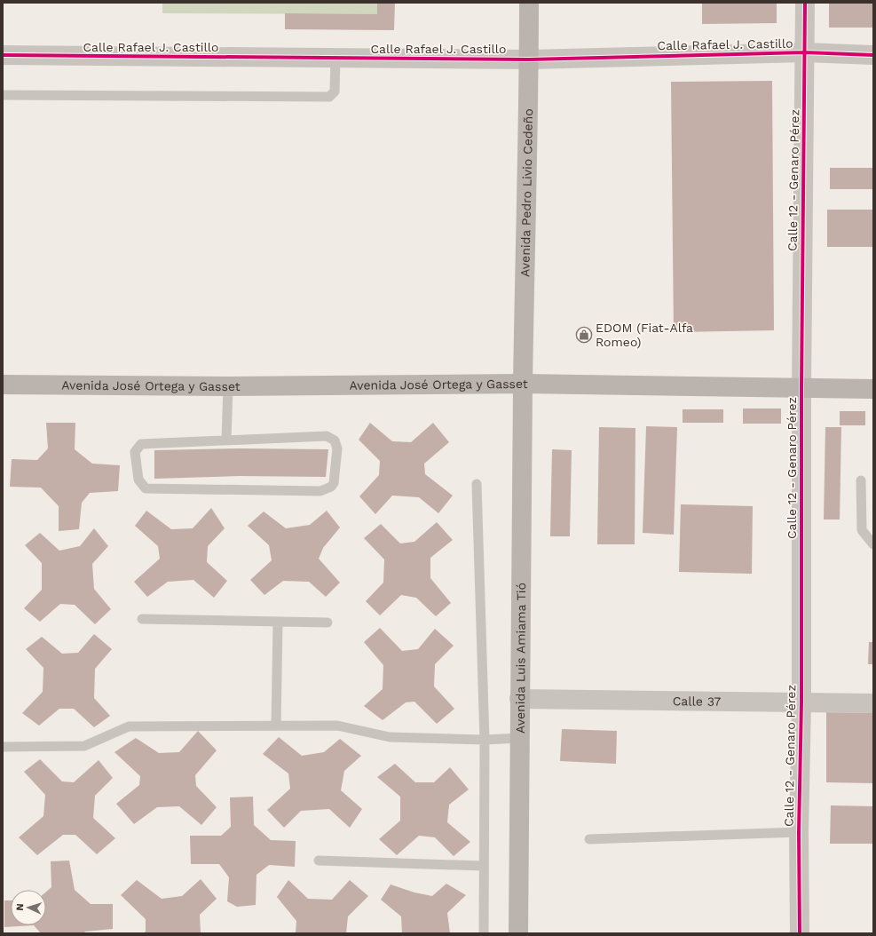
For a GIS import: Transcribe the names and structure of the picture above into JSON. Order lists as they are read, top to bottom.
{
  "streets": {
    "main road": ["Avenida Pedro Livio Cedeño", "Avenida José Ortega y Gasset", "Avenida Luis Amiama Tió"],
    "street": ["Calle Rafael J. Castillo", "Calle 12 - Genaro Pérez", "Calle 37"]
  },
  "crossings": [
    ["Calle Rafael J. Castillo", "Calle 12 - Genaro Pérez"],
    ["Calle Rafael J. Castillo", "Avenida Pedro Livio Cedeño"],
    ["Calle 12 - Genaro Pérez", "Avenida José Ortega y Gasset"],
    ["Calle 12 - Genaro Pérez", "Calle 37"],
    ["Avenida Pedro Livio Cedeño", "Avenida José Ortega y Gasset"],
    ["Avenida Pedro Livio Cedeño", "Avenida Luis Amiama Tió"],
    ["Avenida José Ortega y Gasset", "Avenida Luis Amiama Tió"],
    ["Avenida Luis Amiama Tió", "Calle 37"]
  ],
  "places": {
    "shop": ["EDOM (Fiat-Alfa Romeo)"]
  },
  "north": "left"
}
